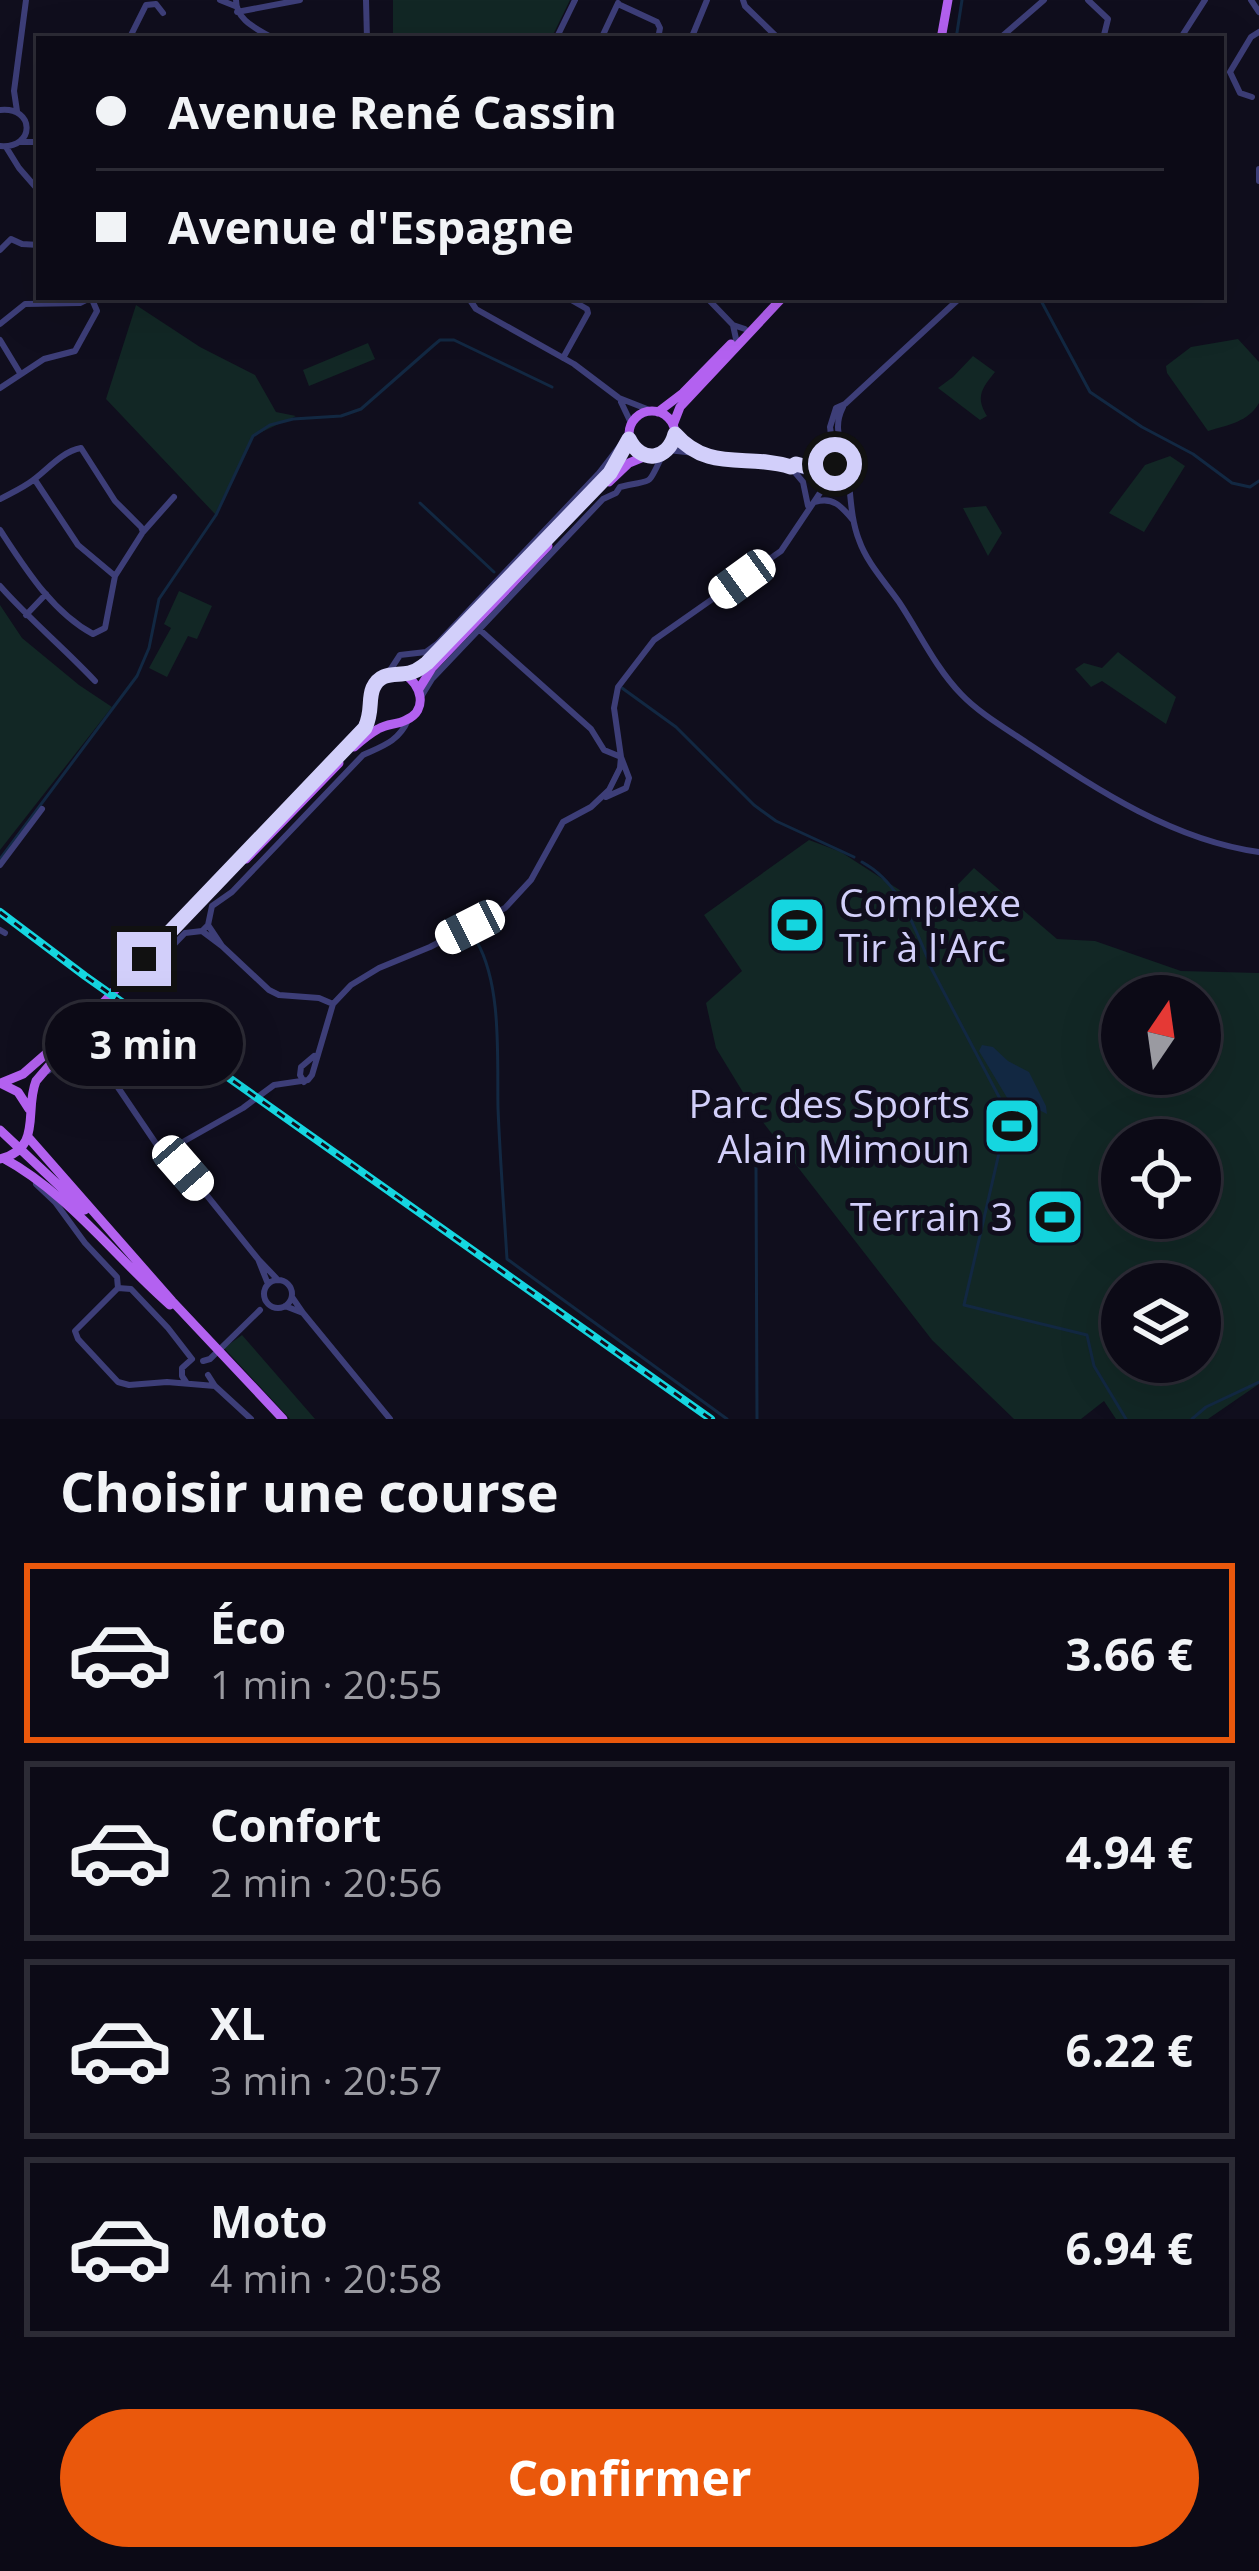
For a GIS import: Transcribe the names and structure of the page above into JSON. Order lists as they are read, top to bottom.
{
  "places": {
    "sports": ["Complexe Tir à l'Arc", "Parc des Sports Alain Mimoun", "Terrain 3"]
  },
  "north": "top",
  "page": {
    "banner": ["Avenue René Cassin", "Avenue d'Espagne"],
    "bubble": "3 min",
    "heading": "Choisir une course",
    "list": [
      {
        "name": "Éco",
        "note": "1 min · 20:55",
        "value": "3.66 €"
      },
      {
        "name": "Confort",
        "note": "2 min · 20:56",
        "value": "4.94 €"
      },
      {
        "name": "XL",
        "note": "3 min · 20:57",
        "value": "6.22 €"
      },
      {
        "name": "Moto",
        "note": "4 min · 20:58",
        "value": "6.94 €"
      }
    ],
    "buttons": "Confirmer"
  }
}
